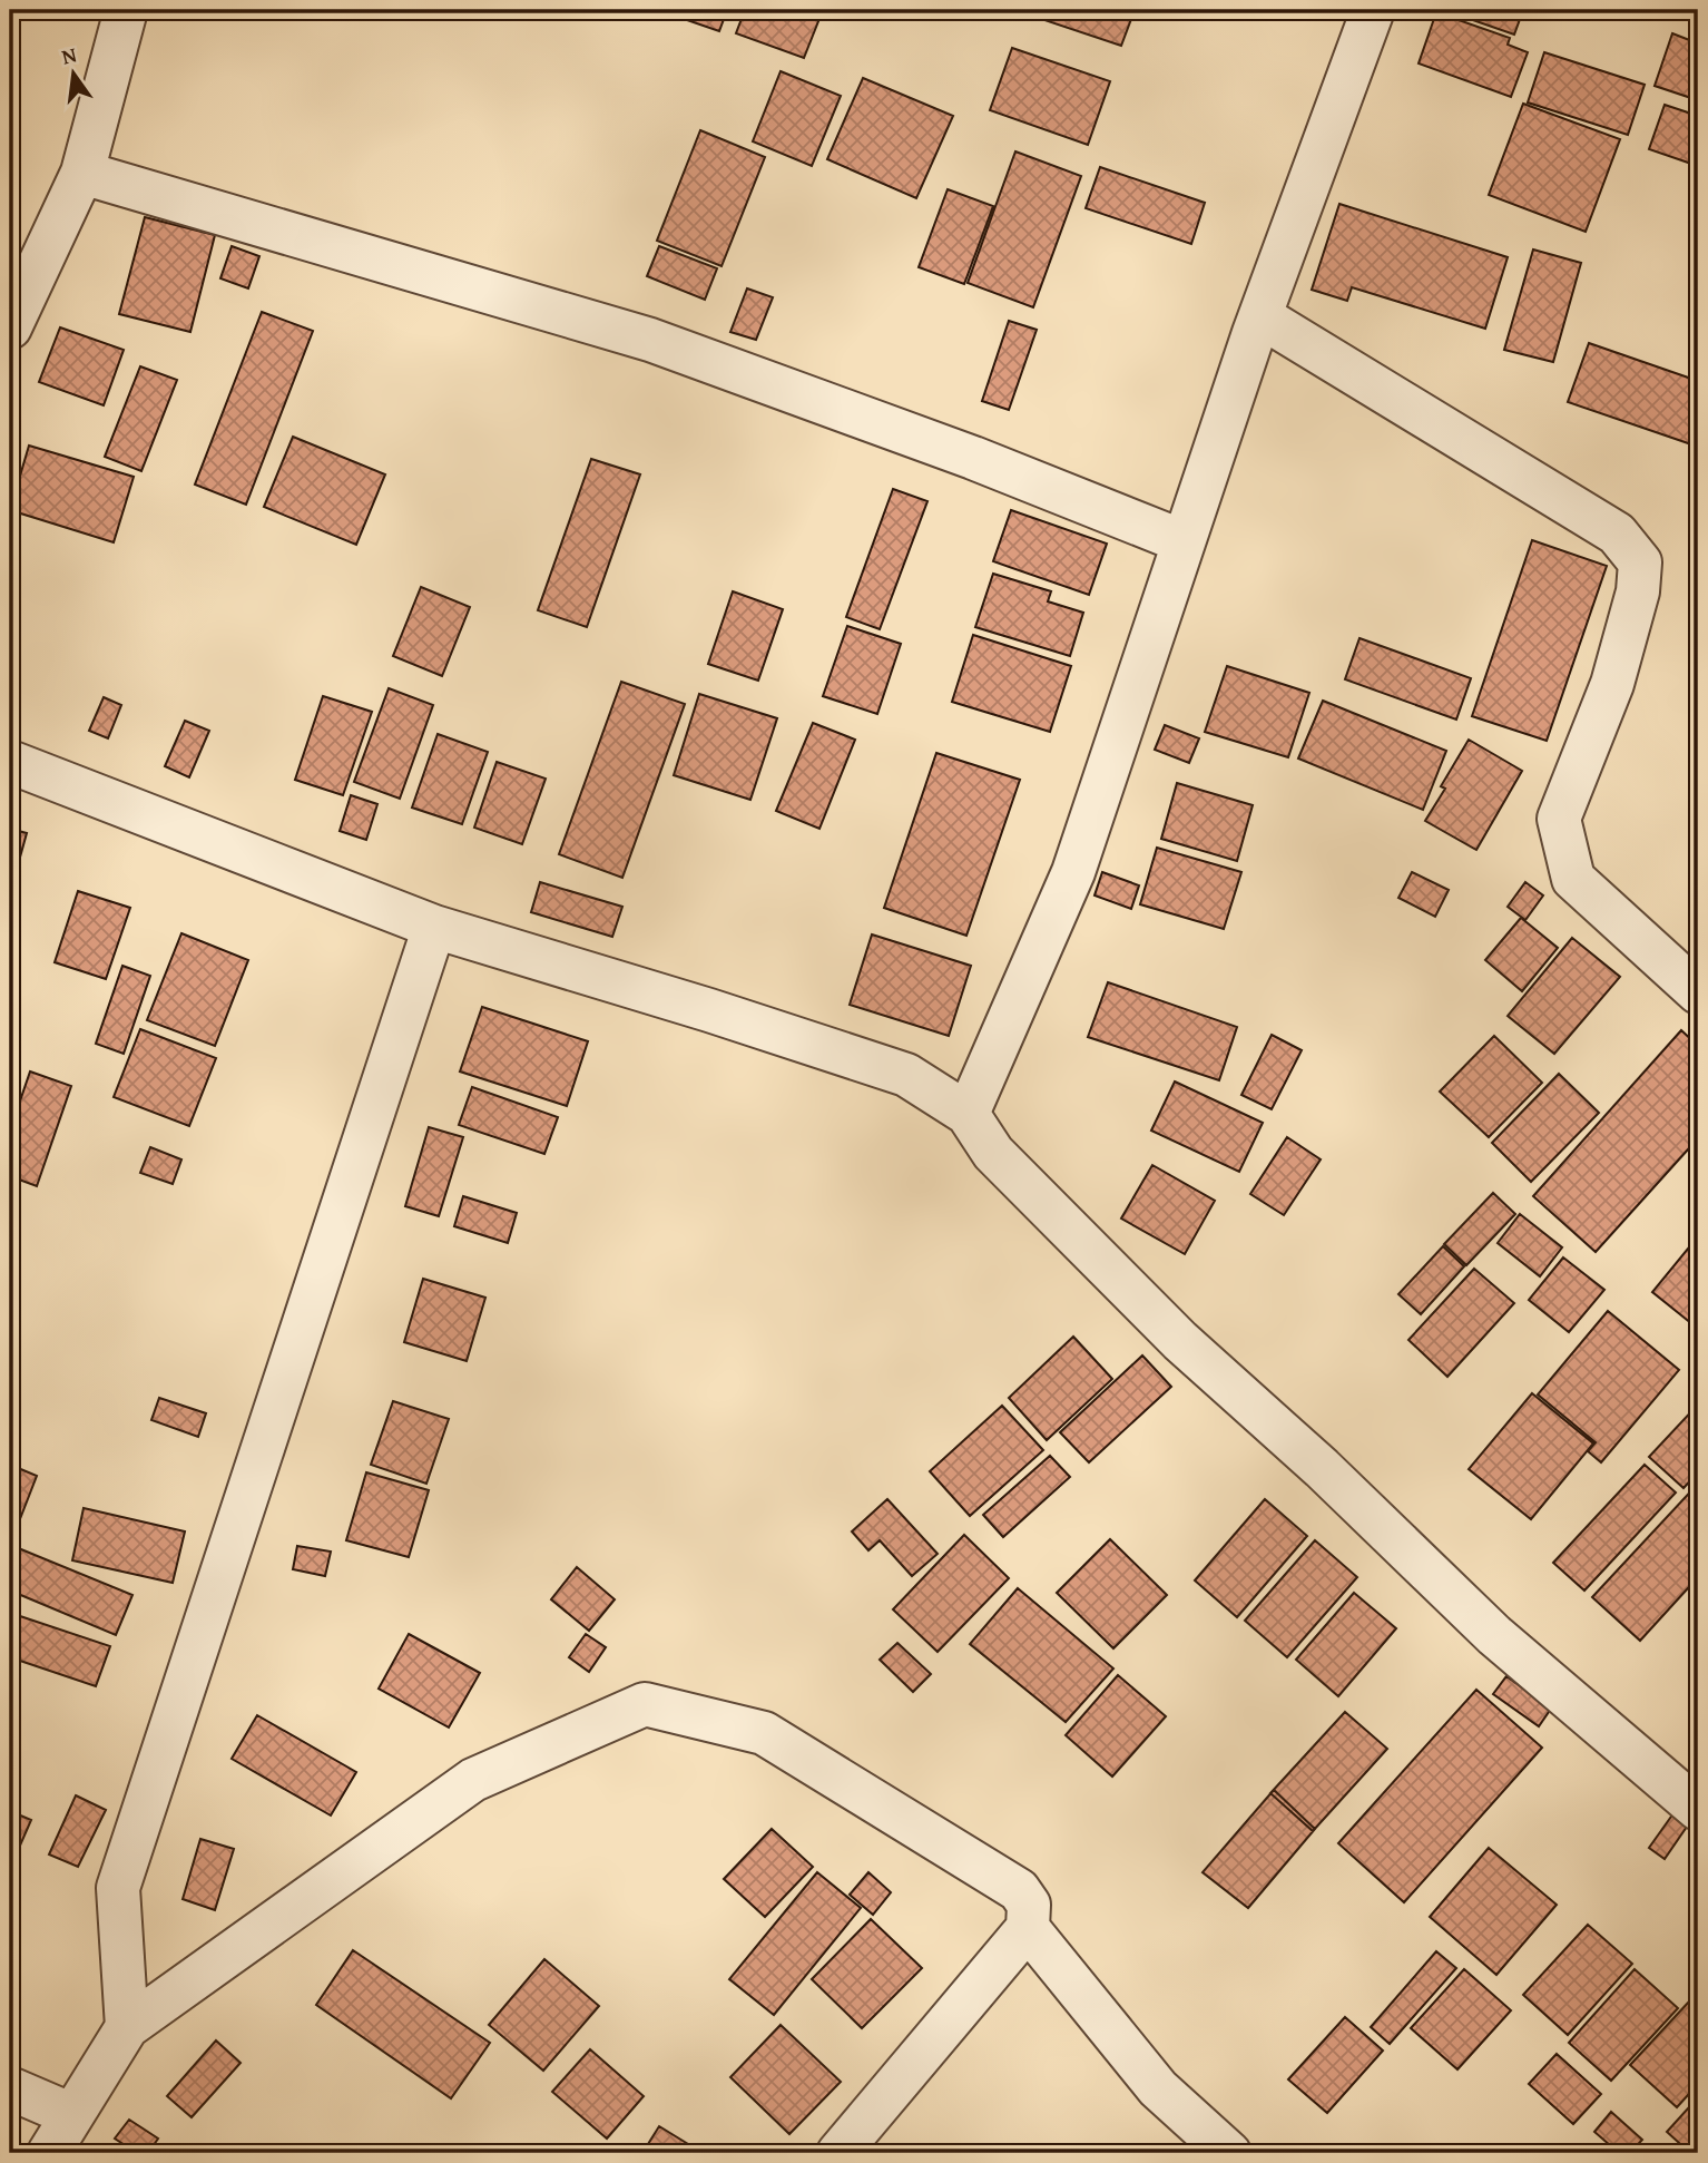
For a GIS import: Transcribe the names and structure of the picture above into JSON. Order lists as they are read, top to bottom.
{
  "north": "top"
}
